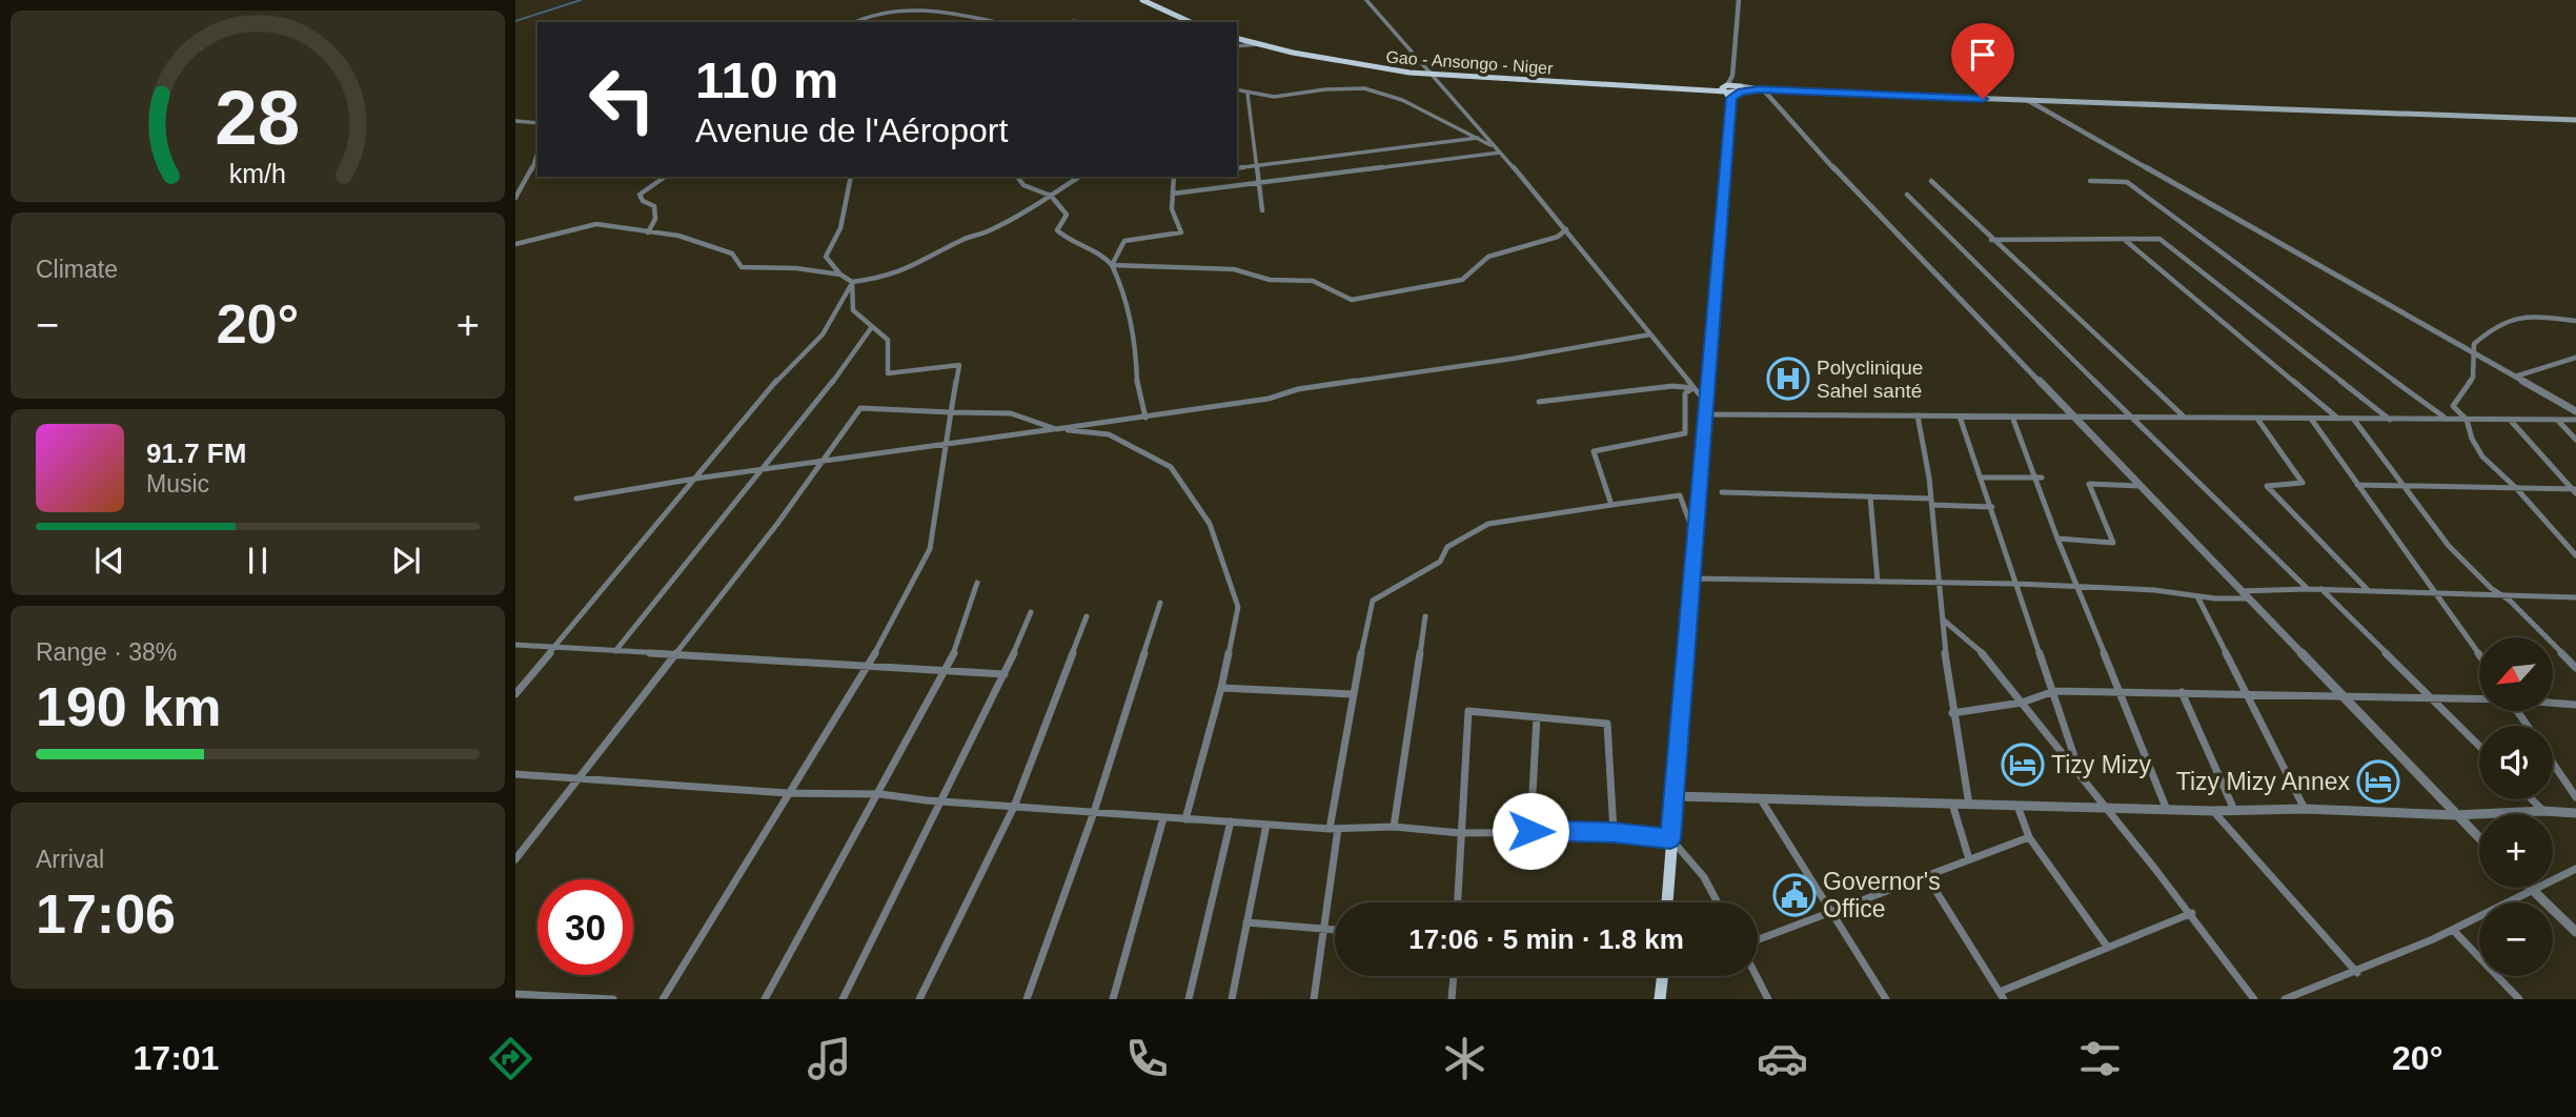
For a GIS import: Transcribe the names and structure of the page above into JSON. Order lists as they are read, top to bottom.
{
  "streets": {
    "main road": ["Gao - Ansongo - Niger"]
  },
  "places": {
    "hospital": ["Polyclinique Sahel santé"],
    "hotel": ["Tizy Mizy", "Tizy Mizy Annex"],
    "public building": ["Governor's Office"]
  },
  "north": "bottom left",
  "page": {
    "turn": ["110 m", "Avenue de l'Aéroport"],
    "tile": [
      "Climate",
      ["Range · 38%", "190 km"],
      ["Arrival", "17:06"]
    ],
    "heat": ["−", "20°", "+"],
    "song": ["91.7 FM", "Music"],
    "map_buttons": ["+", "−"],
    "limit": "30",
    "trip": "17:06 · 5 min · 1.8 km",
    "tabs": ["17:01", "20°"],
    "gauge": ["28", "km/h"]
  }
}
